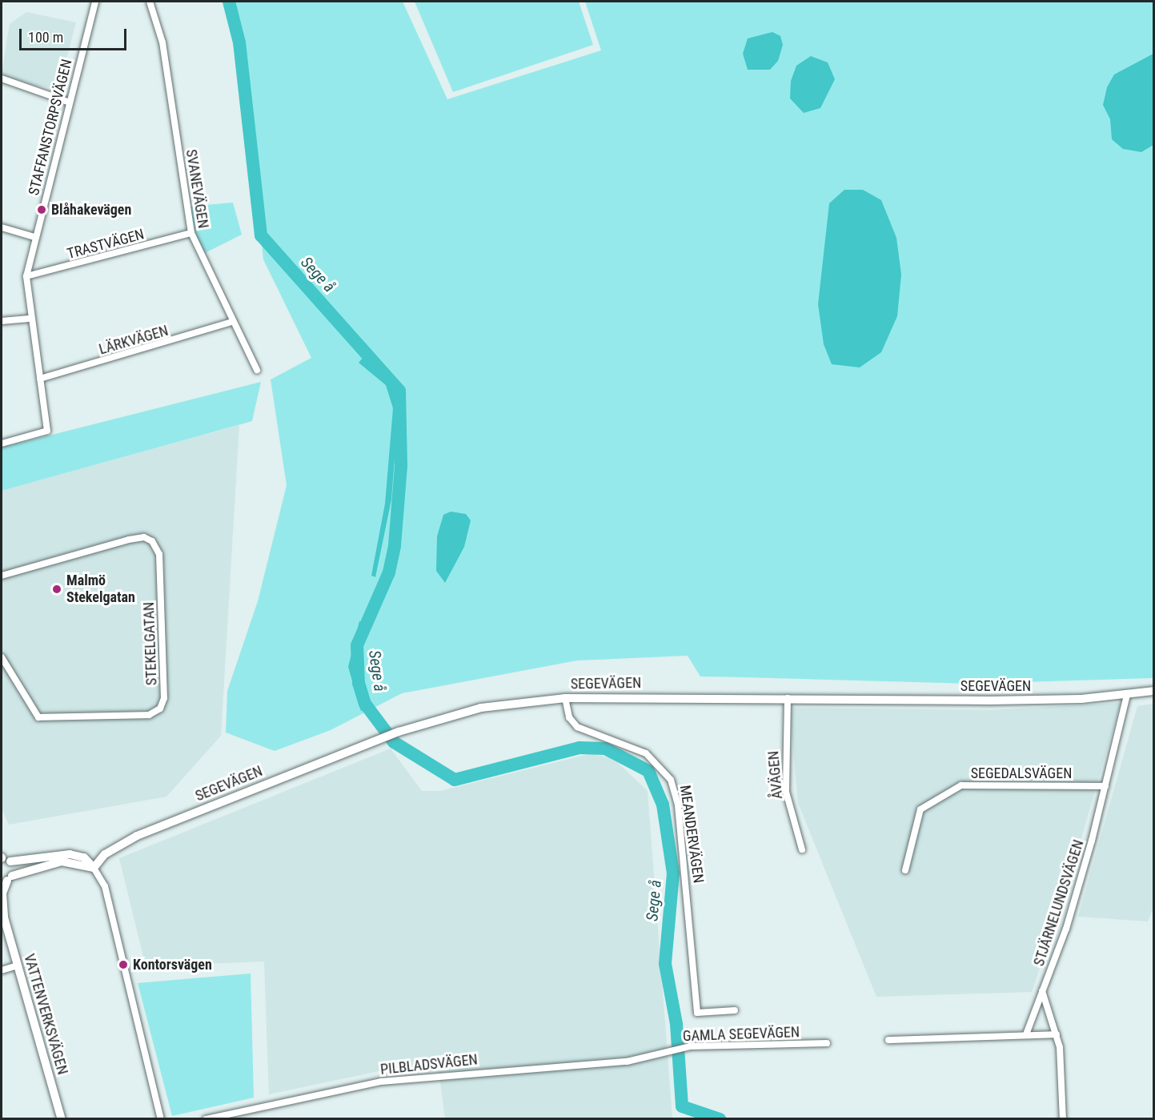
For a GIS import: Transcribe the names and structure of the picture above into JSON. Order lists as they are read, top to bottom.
{
  "streets": {
    "street": [
      "STAFFANSTORPSVÄGEN",
      "SVANEVÄGEN",
      "TRASTVÄGEN",
      "LÄRKVÄGEN",
      "STEKELGATAN",
      "SEGEVÄGEN",
      "SEGEDALSVÄGEN",
      "ÅVÄGEN",
      "MEANDERVÄGEN",
      "STJÄRNELUNDSVÄGEN",
      "VATTENVERKSVÄGEN",
      "GAMLA SEGEVÄGEN",
      "PILBLADSVÄGEN"
    ]
  },
  "crossings": [
    ["STAFFANSTORPSVÄGEN", "TRASTVÄGEN"],
    ["STAFFANSTORPSVÄGEN", "LÄRKVÄGEN"],
    ["SVANEVÄGEN", "TRASTVÄGEN"],
    ["SVANEVÄGEN", "LÄRKVÄGEN"],
    ["SEGEVÄGEN", "ÅVÄGEN"],
    ["SEGEVÄGEN", "MEANDERVÄGEN"],
    ["SEGEVÄGEN", "STJÄRNELUNDSVÄGEN"],
    ["SEGEDALSVÄGEN", "STJÄRNELUNDSVÄGEN"],
    ["GAMLA SEGEVÄGEN", "PILBLADSVÄGEN"]
  ],
  "water": ["Sege å"],
  "places": ["Blåhakevägen", "Malmö Stekelgatan", "Kontorsvägen"],
  "scale_bar": "100 m"
}
